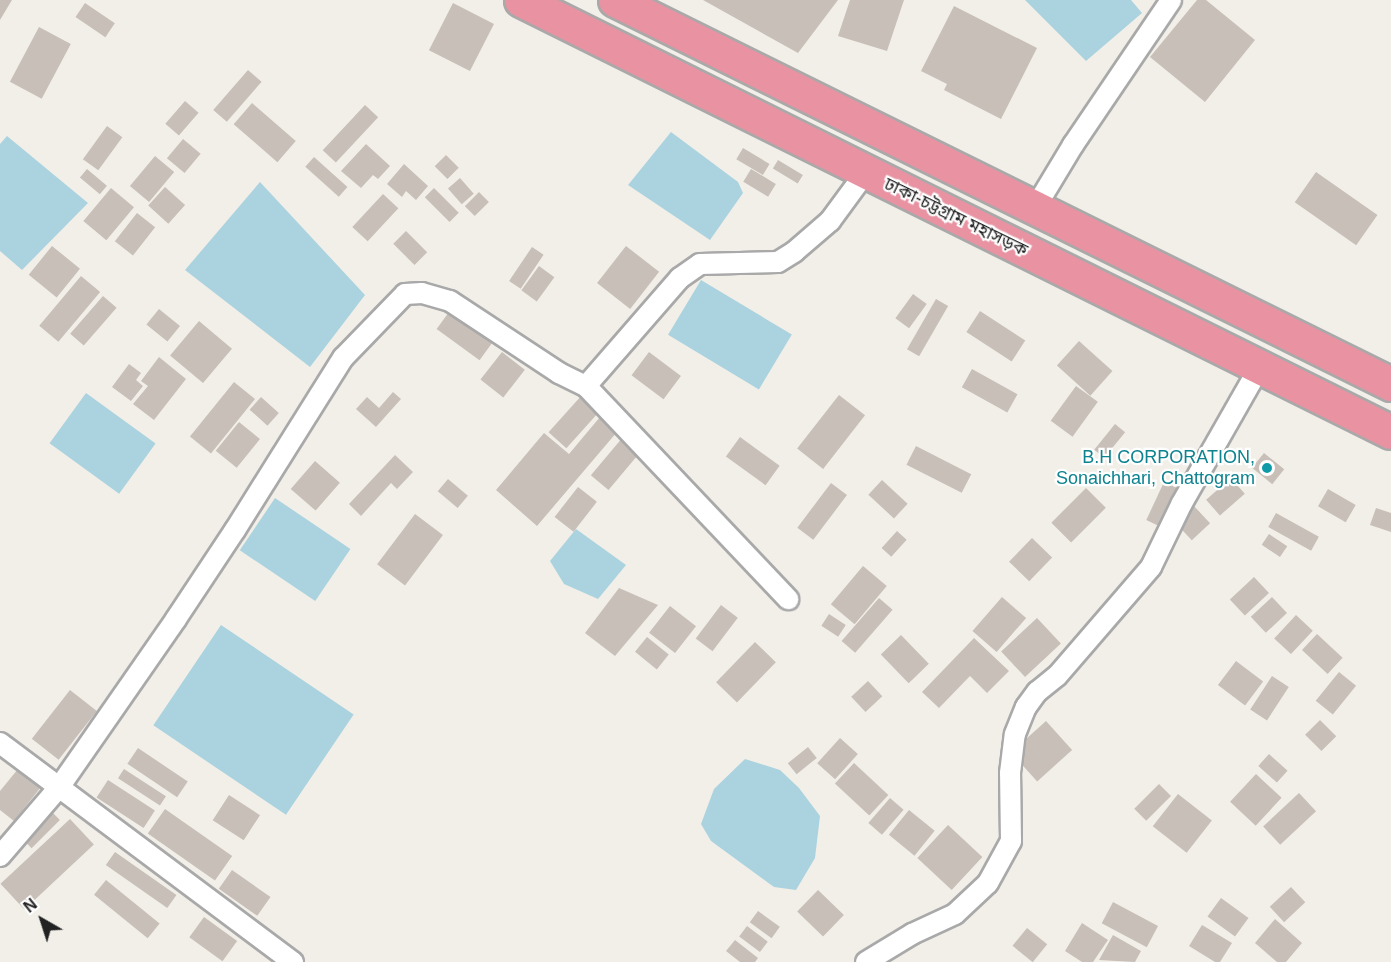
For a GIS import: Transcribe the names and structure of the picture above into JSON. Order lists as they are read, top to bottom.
{
  "streets": {
    "highway": ["ঢাকা-চট্টগ্রাম মহাসড়ক"]
  },
  "places": ["B.H CORPORATION, Sonaichhari, Chattogram"],
  "north": "top left"
}
